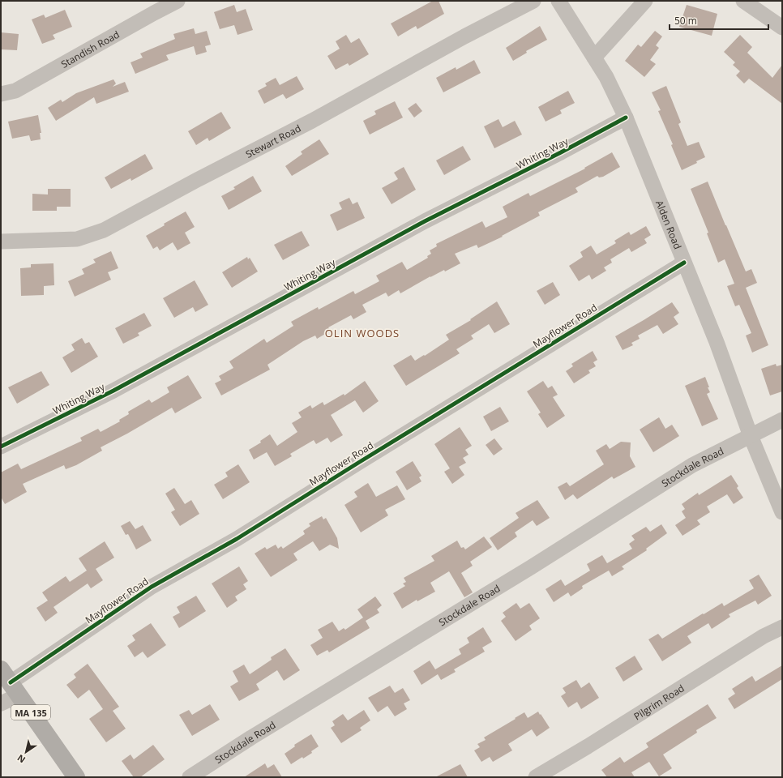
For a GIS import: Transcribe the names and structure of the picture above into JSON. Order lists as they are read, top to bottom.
{
  "streets": {
    "main road": ["MA 135"],
    "street": [
      "Standish Road",
      "Stewart Road",
      "Whiting Way",
      "Alden Road",
      "Mayflower Road",
      "Stockdale Road",
      "Pilgrim Road"
    ]
  },
  "crossings": [
    ["Whiting Way", "Alden Road"],
    ["Alden Road", "Mayflower Road"],
    ["Alden Road", "Stockdale Road"],
    ["Mayflower Road", "MA 135"]
  ],
  "districts": ["OLIN WOODS"],
  "scale_bar": "50 m",
  "north": "bottom left"
}
